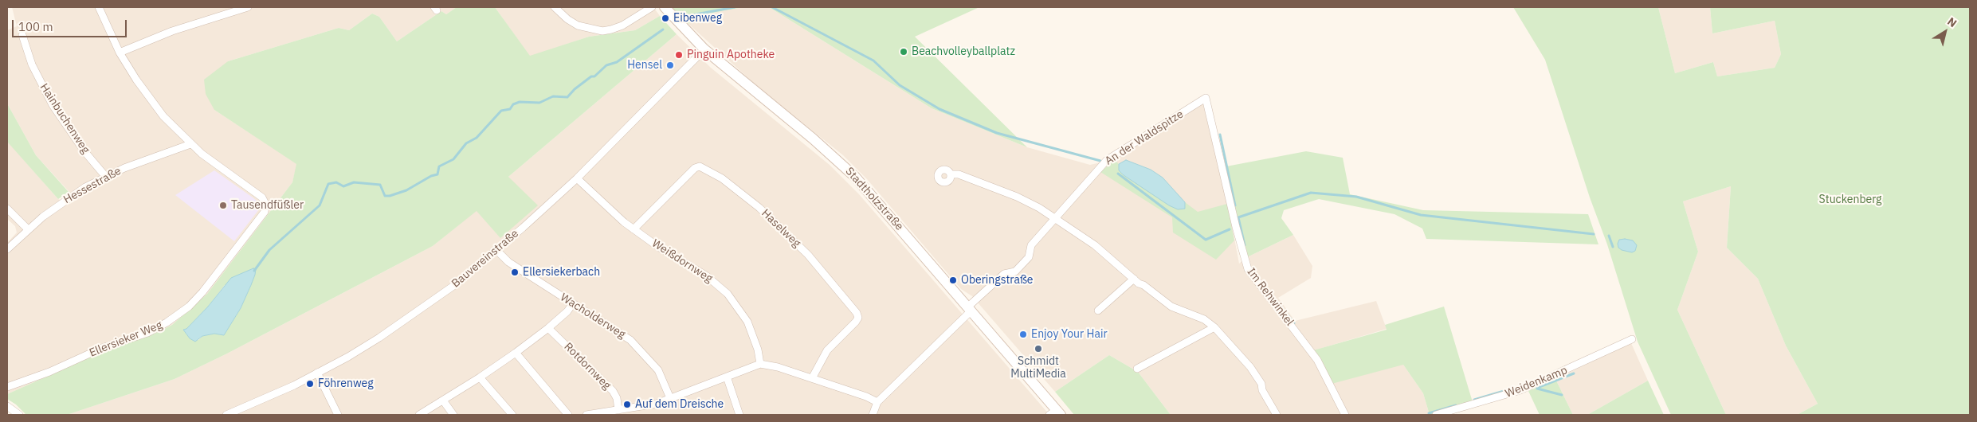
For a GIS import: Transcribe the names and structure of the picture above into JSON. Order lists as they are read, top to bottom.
{
  "streets": {
    "street": [
      "Hainbuchenweg",
      "An der Waldspitze",
      "Hessestraße",
      "Stadtholzstraße",
      "Haselweg",
      "Bauvereinstraße",
      "Weißdornweg",
      "Im Rehwinkel",
      "Wacholderweg",
      "Ellersieker Weg",
      "Rotdornweg",
      "Weidenkamp"
    ]
  },
  "crossings": [
    ["Hainbuchenweg", "Hessestraße"],
    ["An der Waldspitze", "Stadtholzstraße"],
    ["An der Waldspitze", "Im Rehwinkel"],
    ["Hessestraße", "Ellersieker Weg"],
    ["Stadtholzstraße", "Bauvereinstraße"],
    ["Haselweg", "Weißdornweg"],
    ["Bauvereinstraße", "Weißdornweg"],
    ["Bauvereinstraße", "Wacholderweg"]
  ],
  "parks": ["Stuckenberg"],
  "places": [
    "Eibenweg",
    "Beachvolleyballplatz",
    "Pinguin Apotheke",
    "Hensel",
    "Tausendfüßler",
    "Ellersiekerbach",
    "Oberingstraße",
    "Enjoy Your Hair",
    "Schmidt MultiMedia",
    "Föhrenweg",
    "Auf dem Dreische"
  ],
  "scale_bar": "100 m",
  "north": "top right"
}
